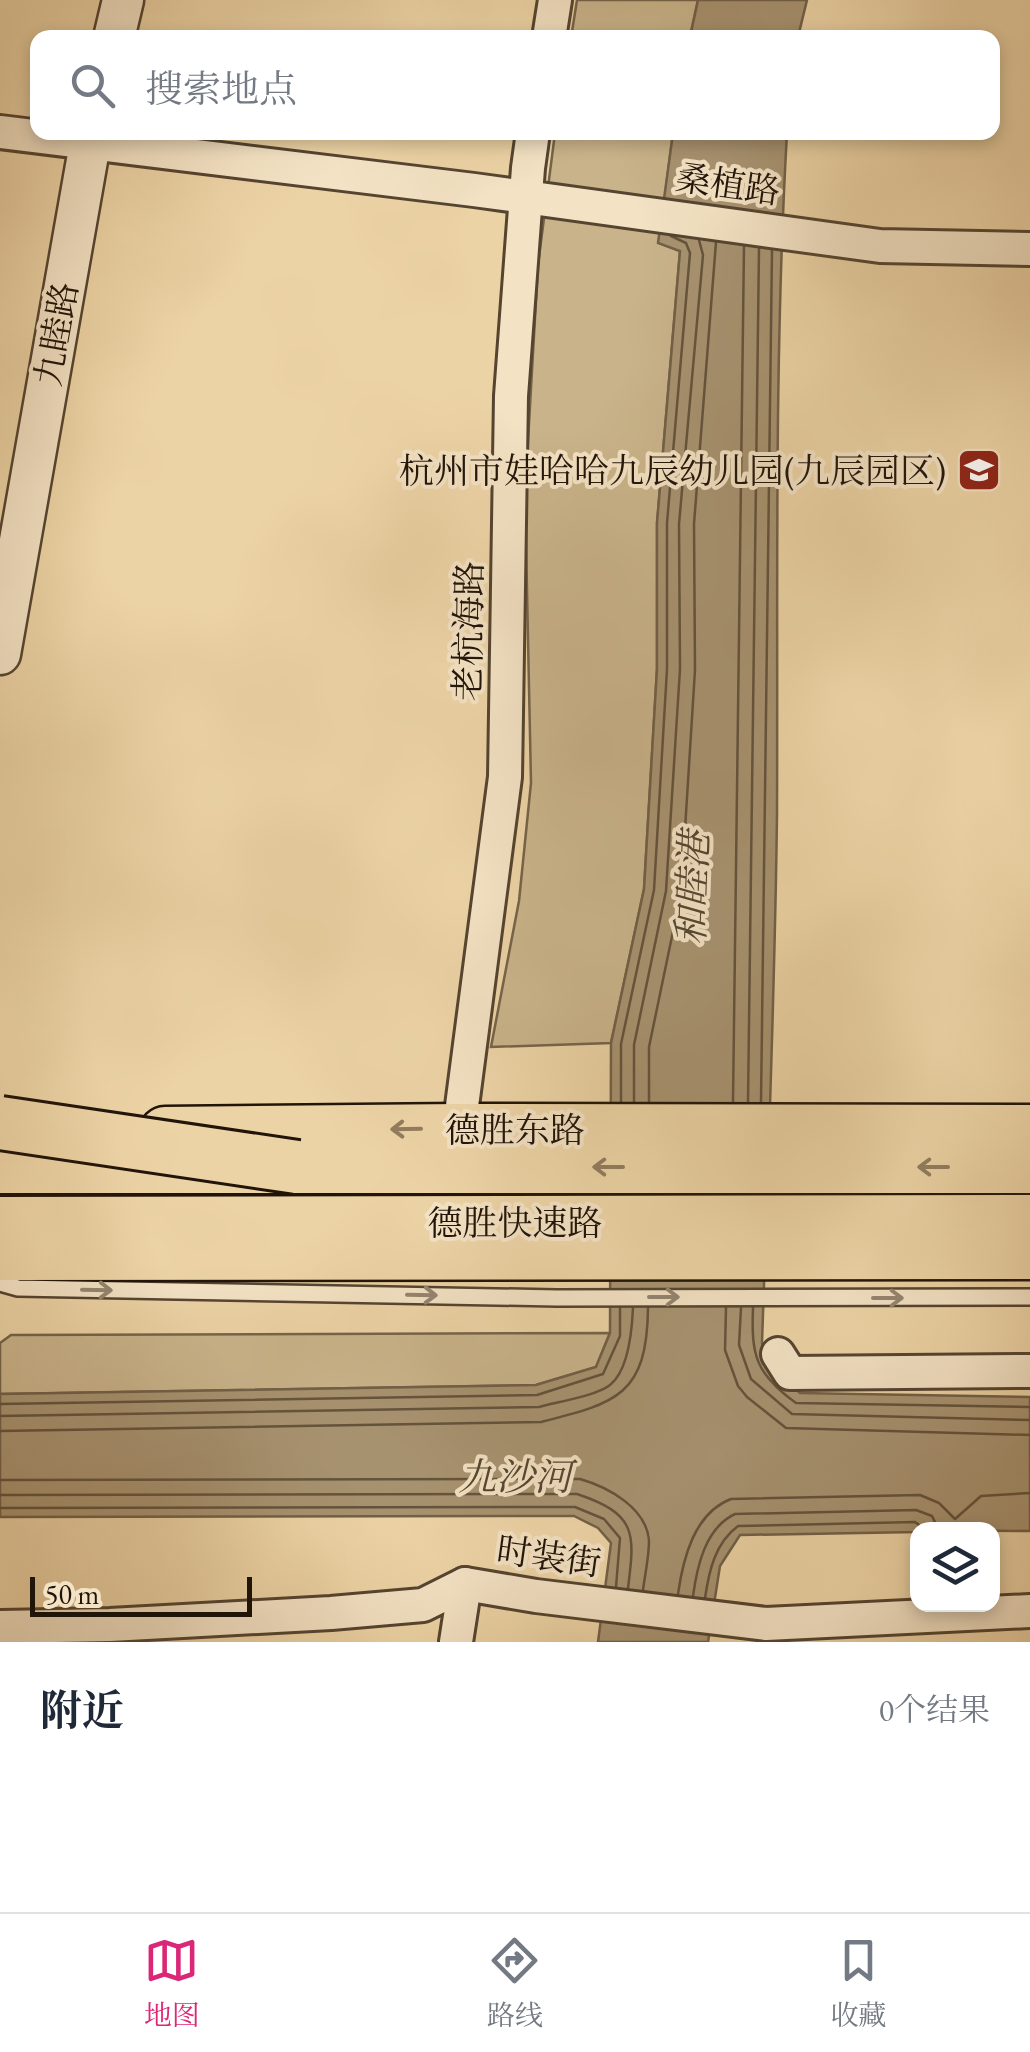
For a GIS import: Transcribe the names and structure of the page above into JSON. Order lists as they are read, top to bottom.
{
  "streets": {
    "highway": ["德胜快速路"],
    "main road": ["德胜东路"],
    "street": [
      "桑植路",
      "九睦路",
      "老杭海路",
      "时装街"
    ]
  },
  "crossings": [
    ["桑植路", "老杭海路"],
    ["老杭海路", "德胜东路"]
  ],
  "water": ["和睦港", "九沙河"],
  "places": {
    "school or university": ["杭州市娃哈哈九辰幼儿园(九辰园区)"]
  },
  "scale_bar": "50 m",
  "page": {
    "search": "搜索地点",
    "scale": "50 m",
    "heading": ["附近", "0个结果"],
    "nav": ["地图", "路线", "收藏"]
  }
}
